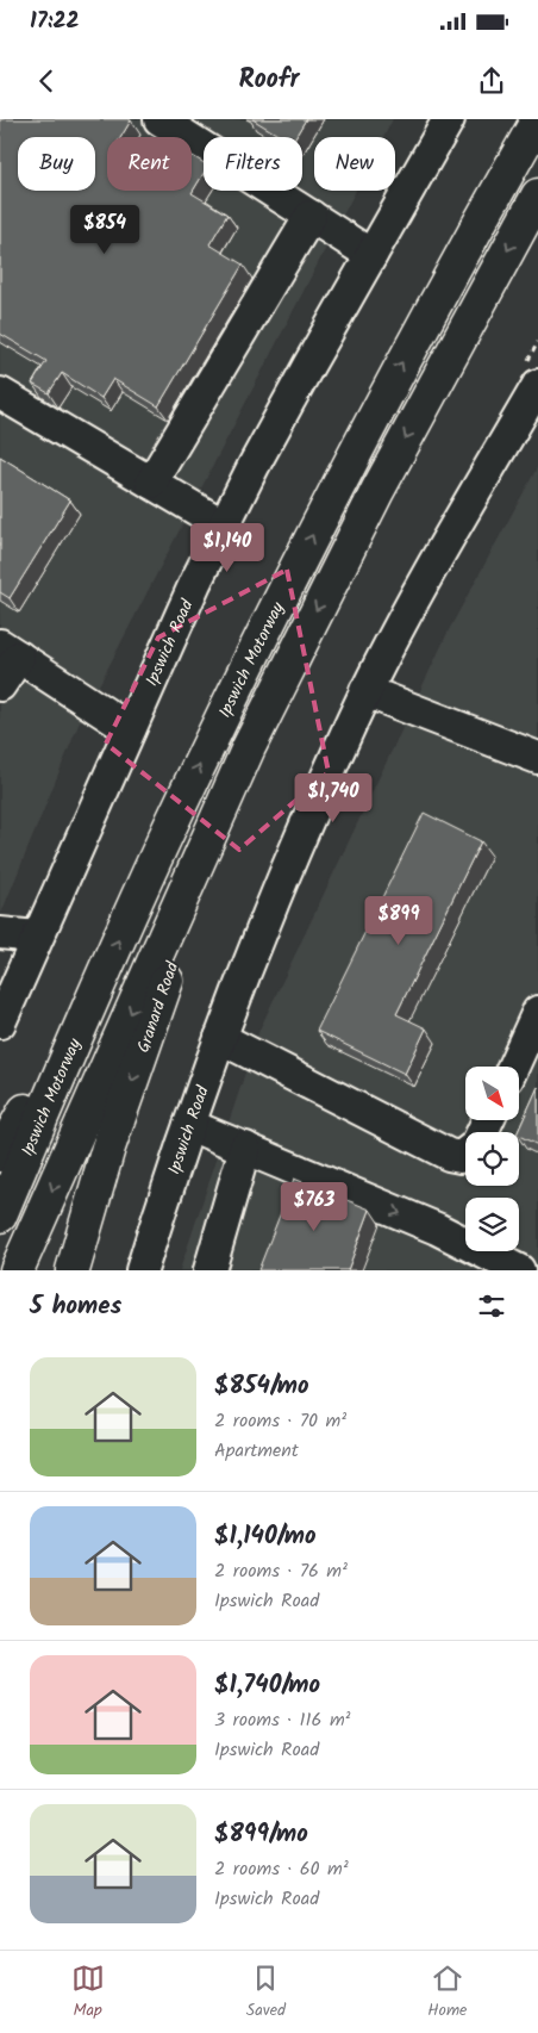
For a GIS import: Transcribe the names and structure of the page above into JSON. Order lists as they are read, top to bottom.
{
  "streets": {
    "highway": ["Ipswich Motorway", "Granard Road"],
    "street": ["Ipswich Road"]
  },
  "north": "bottom right",
  "page": {
    "status": "17:22",
    "header": "Roofr",
    "chip": [
      "Buy",
      "Rent",
      "Filters",
      "New"
    ],
    "price": [
      "$854",
      "$1,140",
      "$1,740",
      "$899",
      "$763"
    ],
    "heading": "5 homes",
    "list": [
      {
        "name": "$854/mo",
        "note": "2 rooms · 70 m² · Apartment"
      },
      {
        "name": "$1,140/mo",
        "note": "2 rooms · 76 m² · Ipswich Road"
      },
      {
        "name": "$1,740/mo",
        "note": "3 rooms · 116 m² · Ipswich Road"
      },
      {
        "name": "$899/mo",
        "note": "2 rooms · 60 m² · Ipswich Road"
      }
    ],
    "tabs": ["Map", "Saved", "Home"]
  }
}
